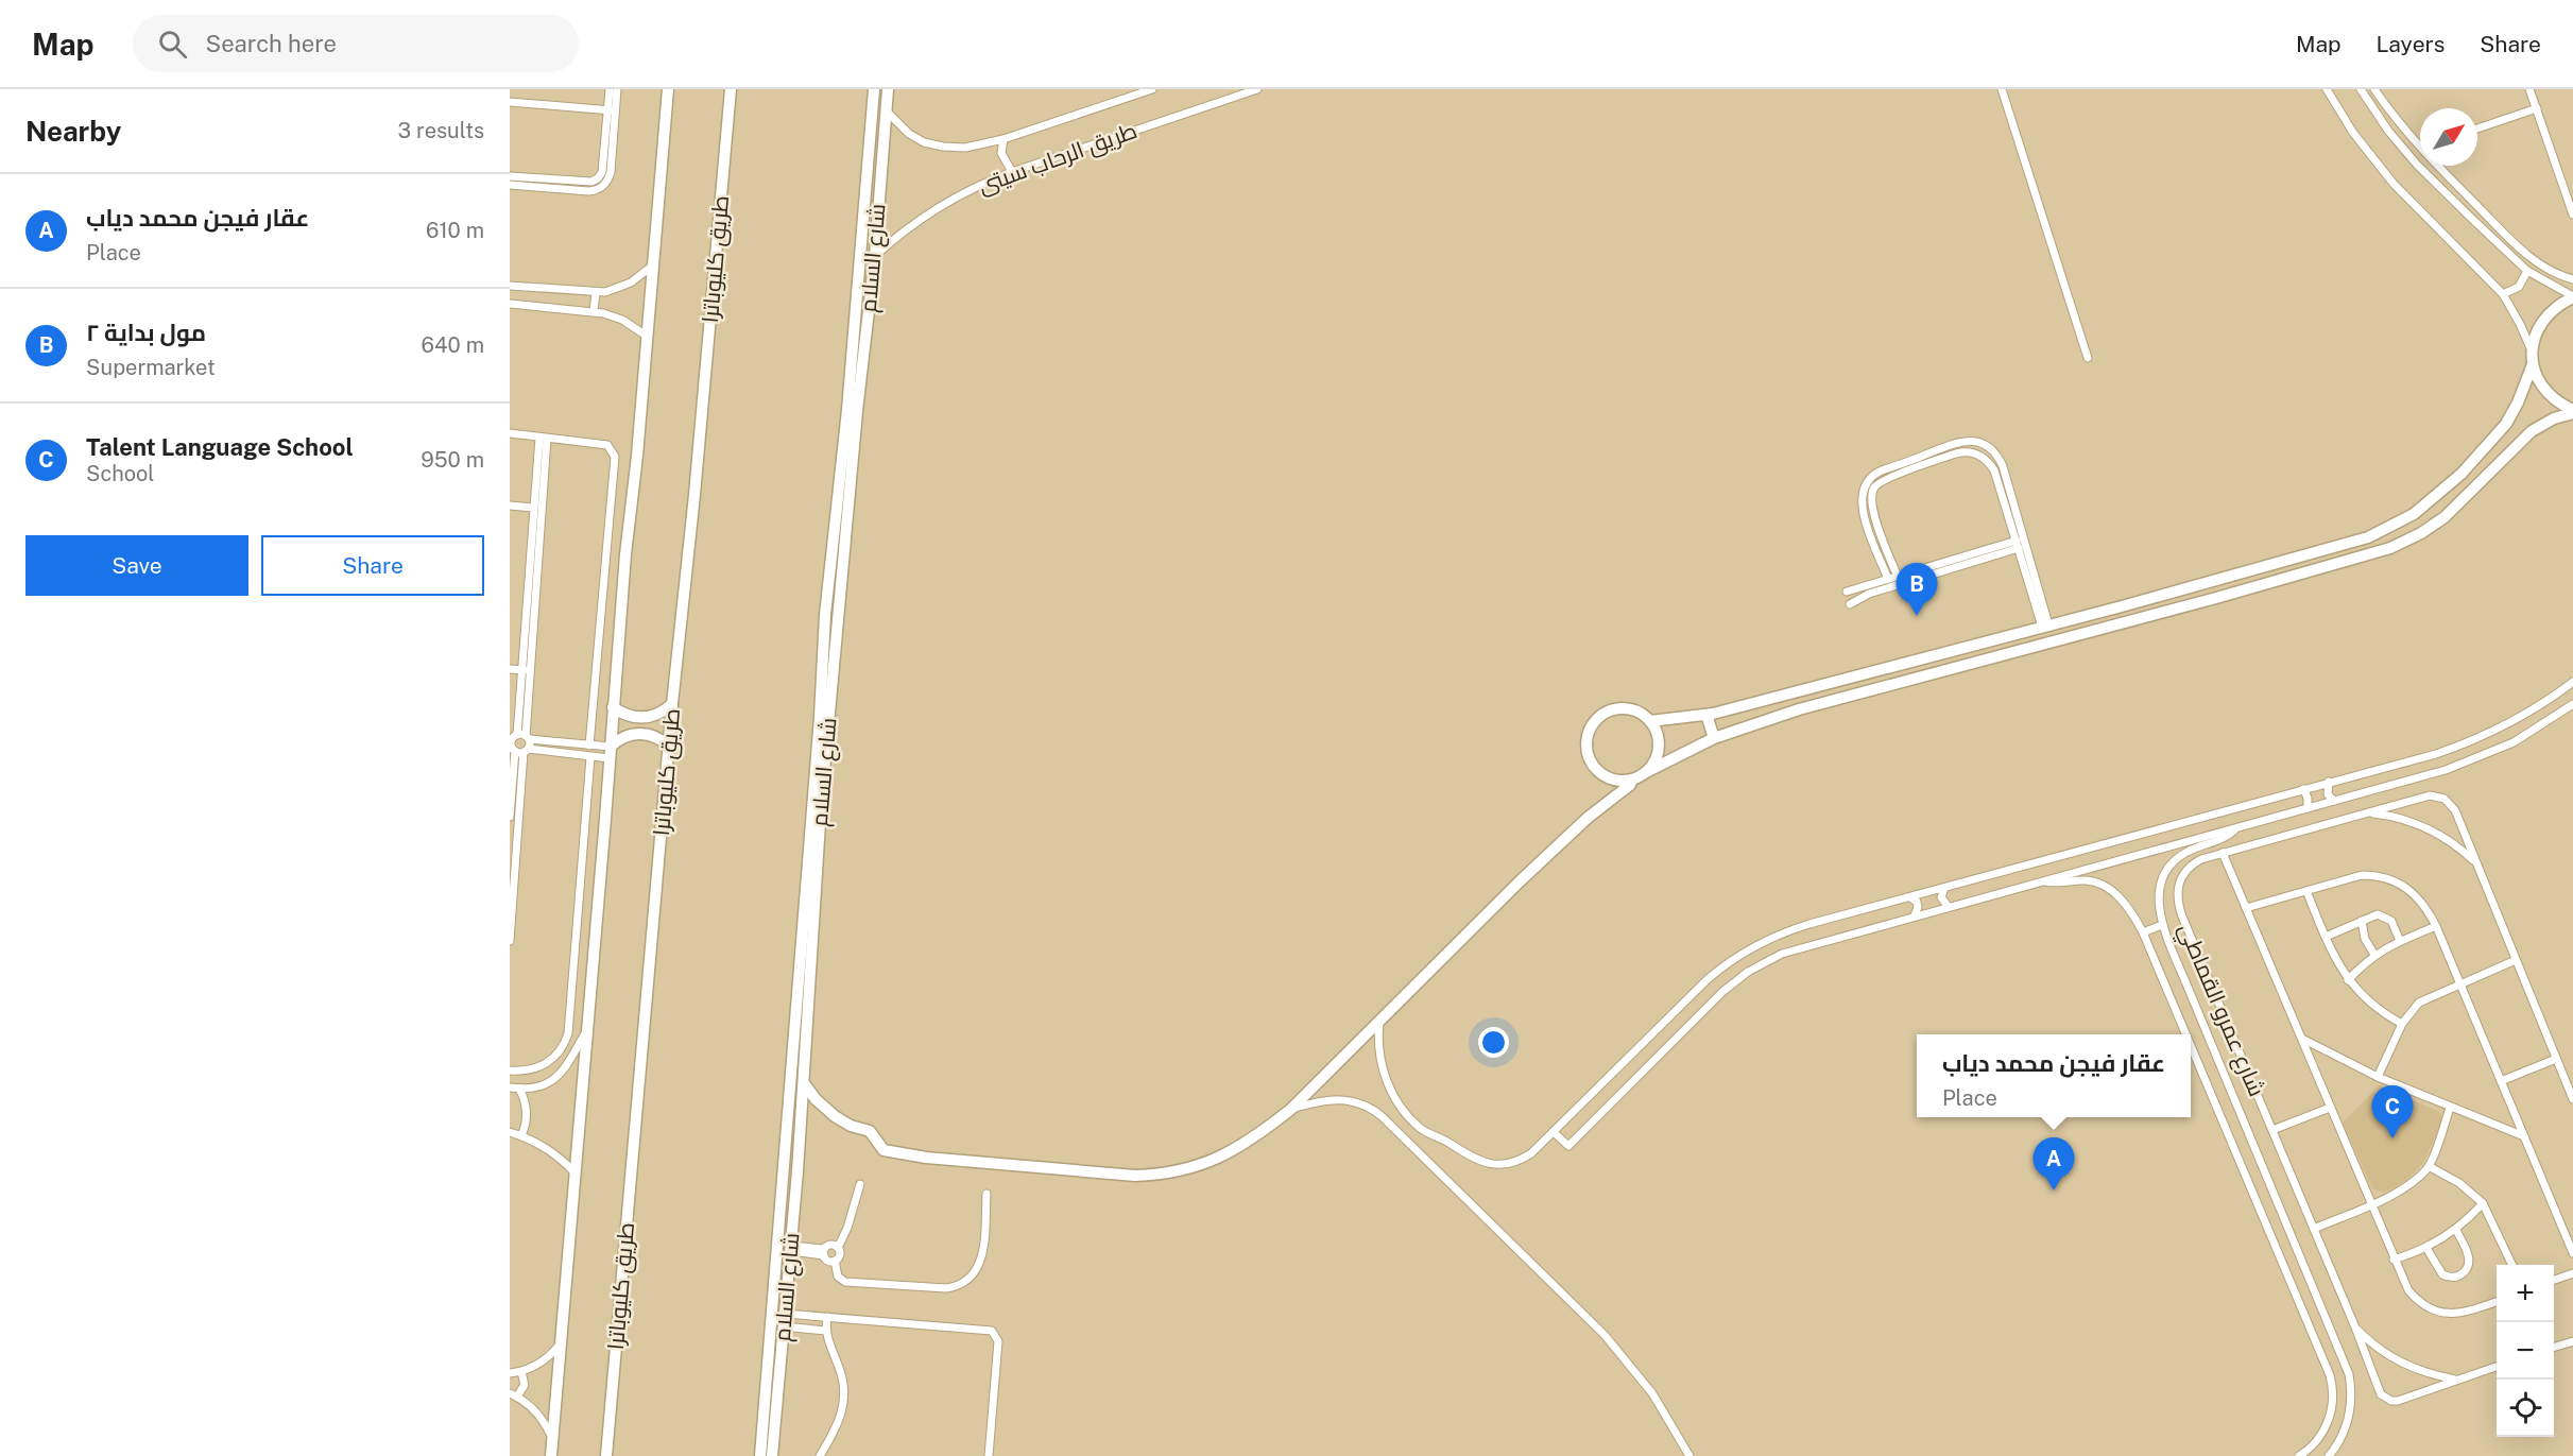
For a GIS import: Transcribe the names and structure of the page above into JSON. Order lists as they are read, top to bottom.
{
  "streets": {
    "main road": ["شارع السلام", "طريق كليوباترا"],
    "street": ["طريق الرحاب سيتى", "شارع عمرو القماطي"]
  },
  "crossings": [
    ["طريق الرحاب سيتى", "شارع السلام"]
  ],
  "north": "top right",
  "page": {
    "header": "Map",
    "search": "Search here",
    "nav": ["Map", "Layers", "Share"],
    "heading": ["Nearby", "3 results"],
    "list": [
      {
        "mark": "A",
        "name": "عقار فيجن محمد دياب",
        "note": "Place",
        "value": "610 m"
      },
      {
        "mark": "B",
        "name": "مول بداية ۲",
        "note": "Supermarket",
        "value": "640 m"
      },
      {
        "mark": "C",
        "name": "Talent Language School",
        "note": "School",
        "value": "950 m"
      }
    ],
    "buttons": ["Save", "Share"],
    "pins": ["B", "C", "A"],
    "popup": ["عقار فيجن محمد دياب", "Place"],
    "map_buttons": ["+", "−"]
  }
}
